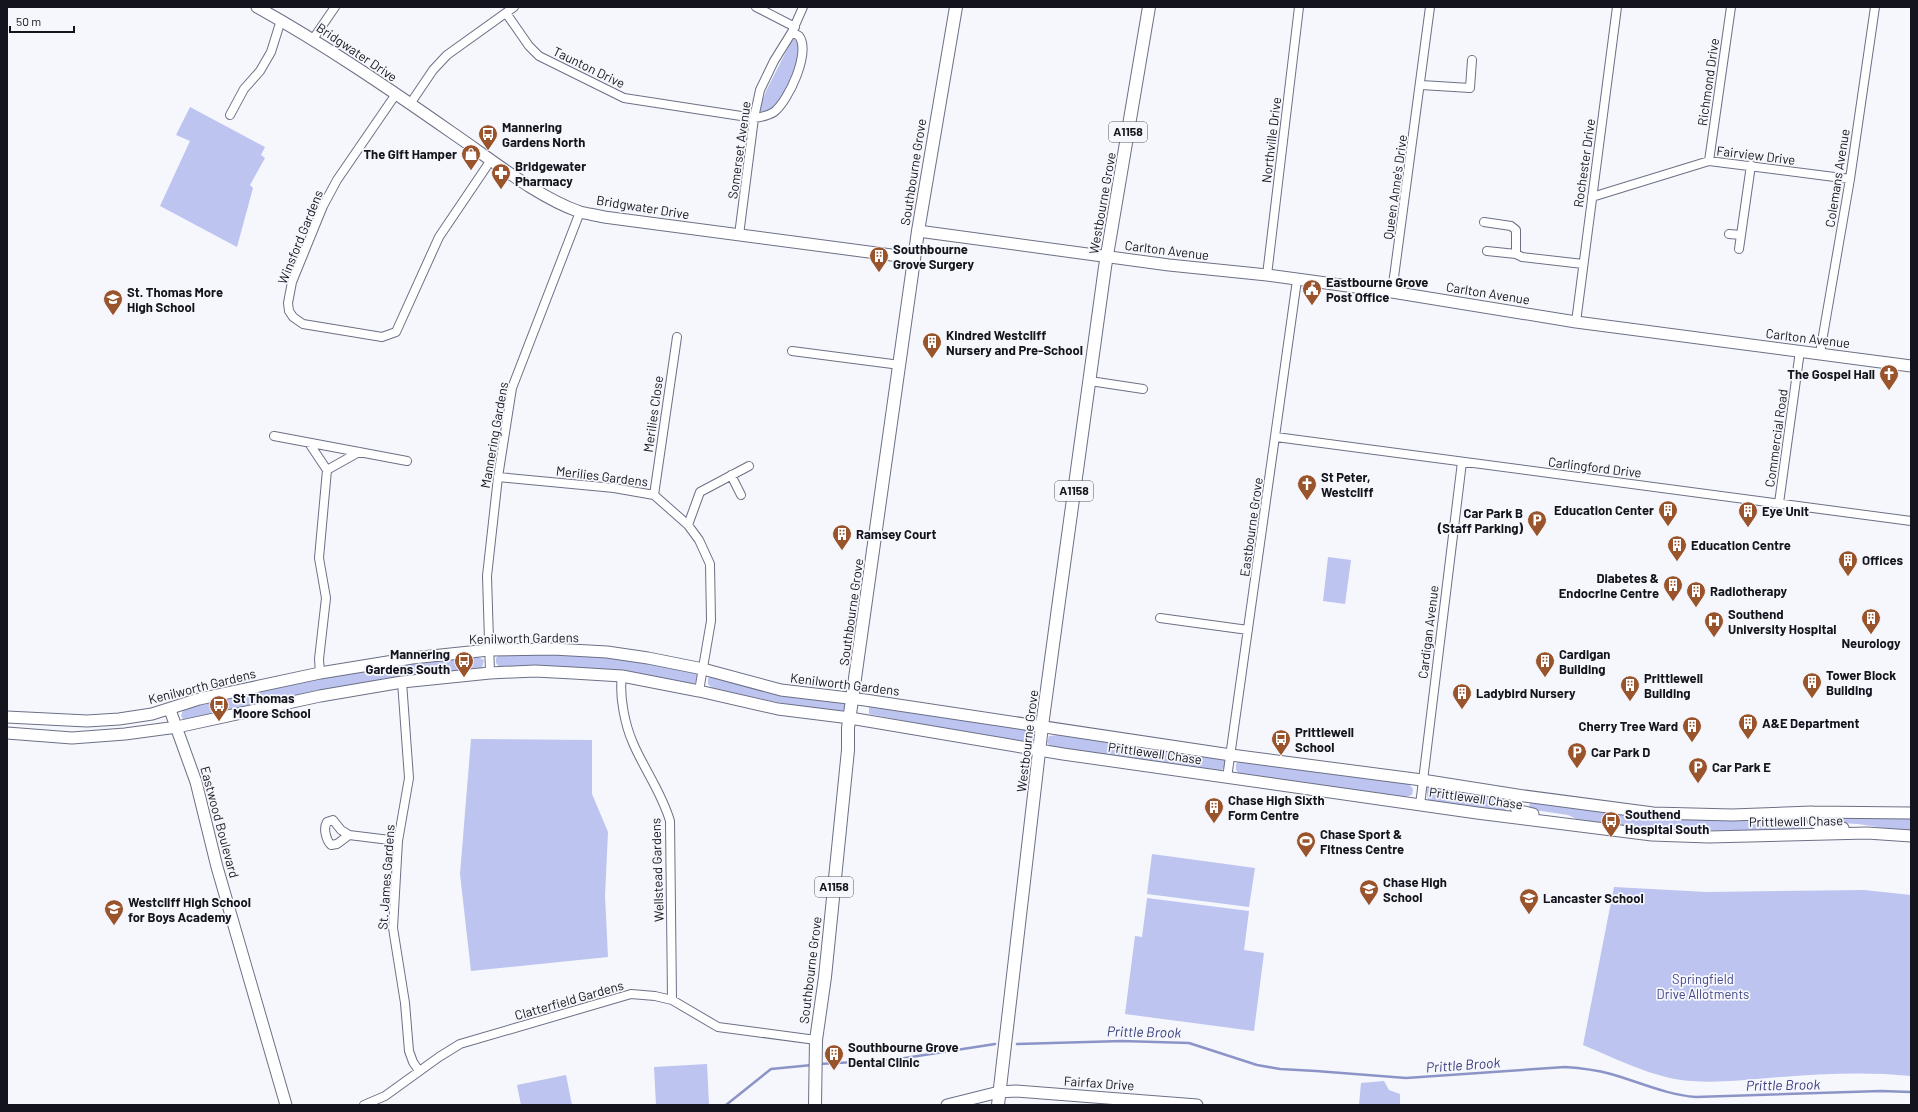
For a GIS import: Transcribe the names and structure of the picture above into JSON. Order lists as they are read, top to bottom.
{
  "streets": {
    "main road": ["A1158", "Southbourne Grove", "Westbourne Grove"],
    "street": [
      "Bridgwater Drive",
      "Taunton Drive",
      "Richmond Drive",
      "Northville Drive",
      "Somerset Avenue",
      "Fairview Drive",
      "Rochester Drive",
      "Colemans Avenue",
      "Queen Anne's Drive",
      "Winsford Gardens",
      "Carlton Avenue",
      "Merilies Close",
      "Mannering Gardens",
      "Commercial Road",
      "Carlingford Drive",
      "Merilies Gardens",
      "Eastbourne Grove",
      "Cardigan Avenue",
      "Kenilworth Gardens",
      "Prittlewell Chase",
      "Eastwood Boulevard",
      "Wellstead Gardens",
      "St. James Gardens",
      "Clatterfield Gardens",
      "Fairfax Drive"
    ]
  },
  "crossings": [
    ["Bridgwater Drive", "Somerset Avenue"],
    ["Bridgwater Drive", "Southbourne Grove"],
    ["Bridgwater Drive", "Winsford Gardens"],
    ["Bridgwater Drive", "Mannering Gardens"],
    ["Taunton Drive", "Somerset Avenue"],
    ["Richmond Drive", "Fairview Drive"],
    ["Northville Drive", "Carlton Avenue"],
    ["Fairview Drive", "Rochester Drive"],
    ["Fairview Drive", "Colemans Avenue"],
    ["Rochester Drive", "Carlton Avenue"],
    ["Southbourne Grove", "Carlton Avenue"],
    ["Southbourne Grove", "Kenilworth Gardens"],
    ["Southbourne Grove", "Clatterfield Gardens"],
    ["Colemans Avenue", "Carlton Avenue"],
    ["Queen Anne's Drive", "Carlton Avenue"],
    ["Westbourne Grove", "Carlton Avenue"],
    ["Westbourne Grove", "Kenilworth Gardens"],
    ["Westbourne Grove", "Prittlewell Chase"],
    ["Westbourne Grove", "Fairfax Drive"],
    ["Carlton Avenue", "Commercial Road"],
    ["Carlton Avenue", "Eastbourne Grove"],
    ["Merilies Close", "Merilies Gardens"],
    ["Mannering Gardens", "Merilies Gardens"],
    ["Mannering Gardens", "Kenilworth Gardens"],
    ["Commercial Road", "Carlingford Drive"],
    ["Carlingford Drive", "Eastbourne Grove"],
    ["Carlingford Drive", "Cardigan Avenue"],
    ["Merilies Gardens", "Kenilworth Gardens"],
    ["Eastbourne Grove", "Prittlewell Chase"],
    ["Cardigan Avenue", "Prittlewell Chase"],
    ["Kenilworth Gardens", "Prittlewell Chase"],
    ["Kenilworth Gardens", "Eastwood Boulevard"],
    ["Wellstead Gardens", "Clatterfield Gardens"],
    ["St. James Gardens", "Clatterfield Gardens"]
  ],
  "water": ["Prittle Brook"],
  "parks": ["Springfield Drive Allotments"],
  "places": {
    "bus stop": [
      "Mannering Gardens North",
      "Mannering Gardens South",
      "St Thomas Moore School",
      "Prittlewell School",
      "Southend Hospital South"
    ],
    "shop": ["The Gift Hamper"],
    "pharmacy": ["Bridgewater Pharmacy"],
    "building": [
      "Southbourne Grove Surgery",
      "Kindred Westcliff Nursery and Pre-School",
      "Education Center",
      "Eye Unit",
      "Ramsey Court",
      "Education Centre",
      "Offices",
      "Diabetes & Endocrine Centre",
      "Radiotherapy",
      "Neurology",
      "Cardigan Building",
      "Tower Block Building",
      "Prittlewell Building",
      "Ladybird Nursery",
      "A&E Department",
      "Cherry Tree Ward",
      "Chase High Sixth Form Centre",
      "Southbourne Grove Dental Clinic"
    ],
    "public building": ["Eastbourne Grove Post Office"],
    "school or university": [
      "St. Thomas More High School",
      "Chase High School",
      "Lancaster School",
      "Westcliff High School for Boys Academy"
    ],
    "church": ["The Gospel Hall", "St Peter, Westcliff"],
    "parking": ["Car Park B (Staff Parking)", "Car Park D", "Car Park E"],
    "hospital": ["Southend University Hospital"],
    "sports": ["Chase Sport & Fitness Centre"]
  },
  "scale_bar": "50 m"
}
